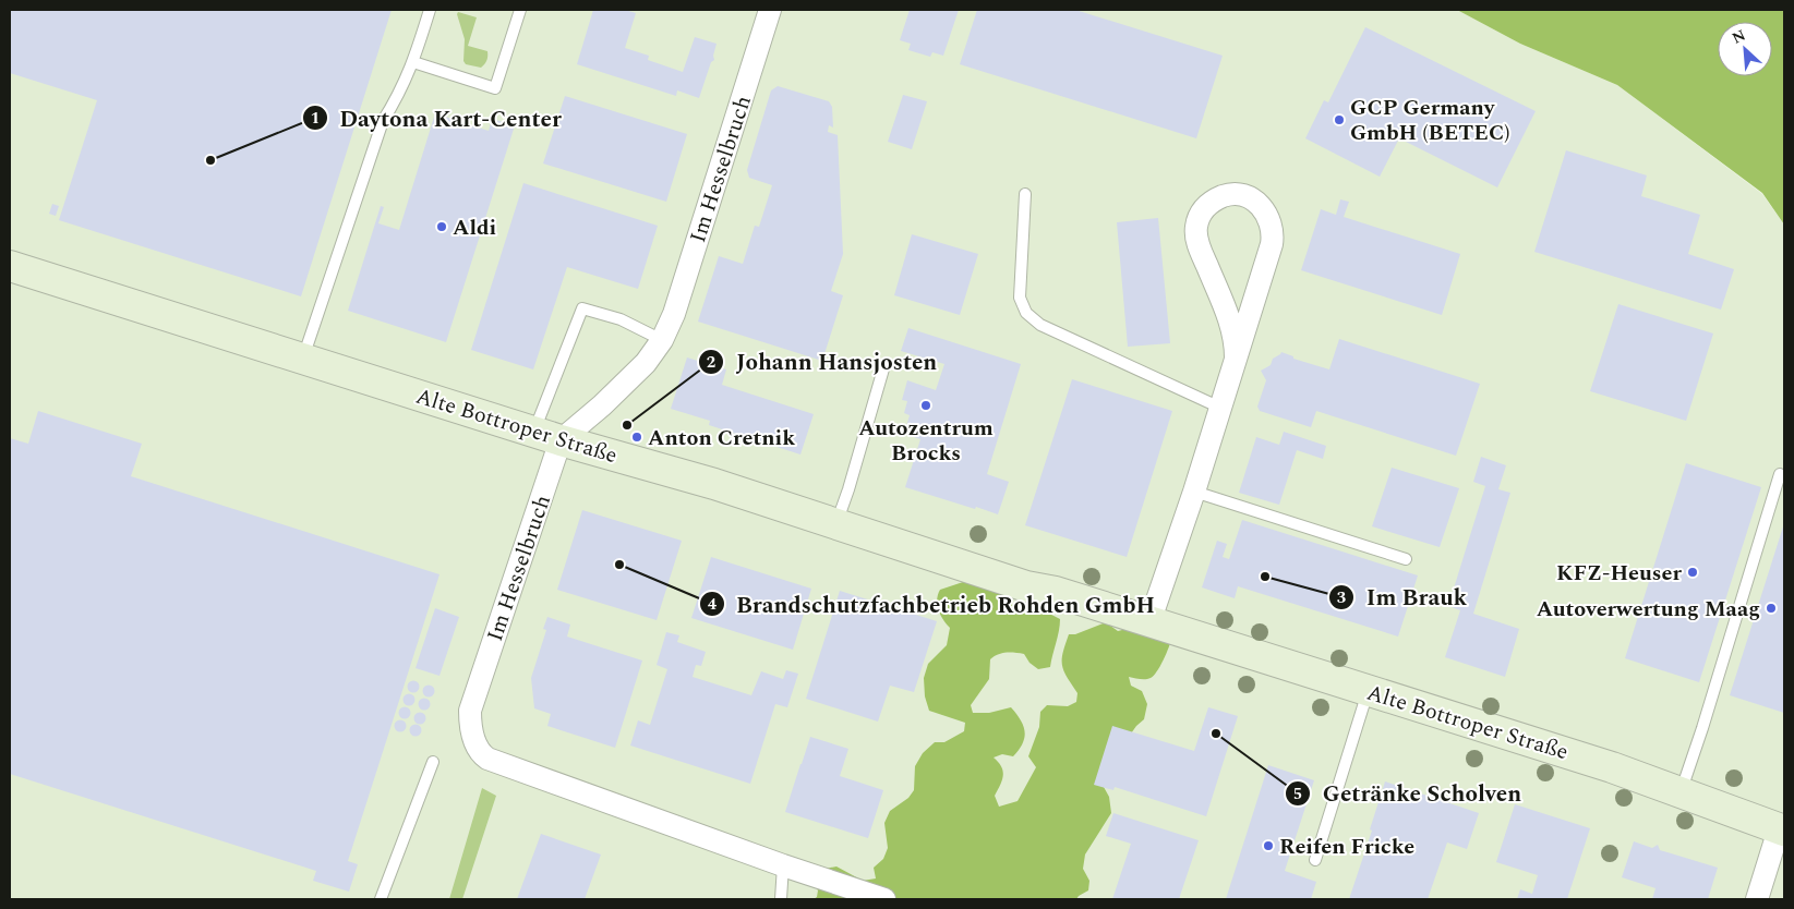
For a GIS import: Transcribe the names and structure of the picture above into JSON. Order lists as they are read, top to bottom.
{
  "streets": {
    "street": ["Im Hesselbruch", "Alte Bottroper Straße"]
  },
  "crossings": [
    ["Im Hesselbruch", "Alte Bottroper Straße"]
  ],
  "places": [
    "GCP Germany GmbH (BETEC)",
    "Daytona Kart-Center",
    "Aldi",
    "Autozentrum Brocks",
    "Johann Hansjosten",
    "Anton Cretnik",
    "Brandschutzfachbetrieb Rohden GmbH",
    "KFZ-Heuser",
    "Im Brauk",
    "Autoverwertung Maag",
    "Getränke Scholven",
    "Reifen Fricke"
  ],
  "north": "top left"
}
